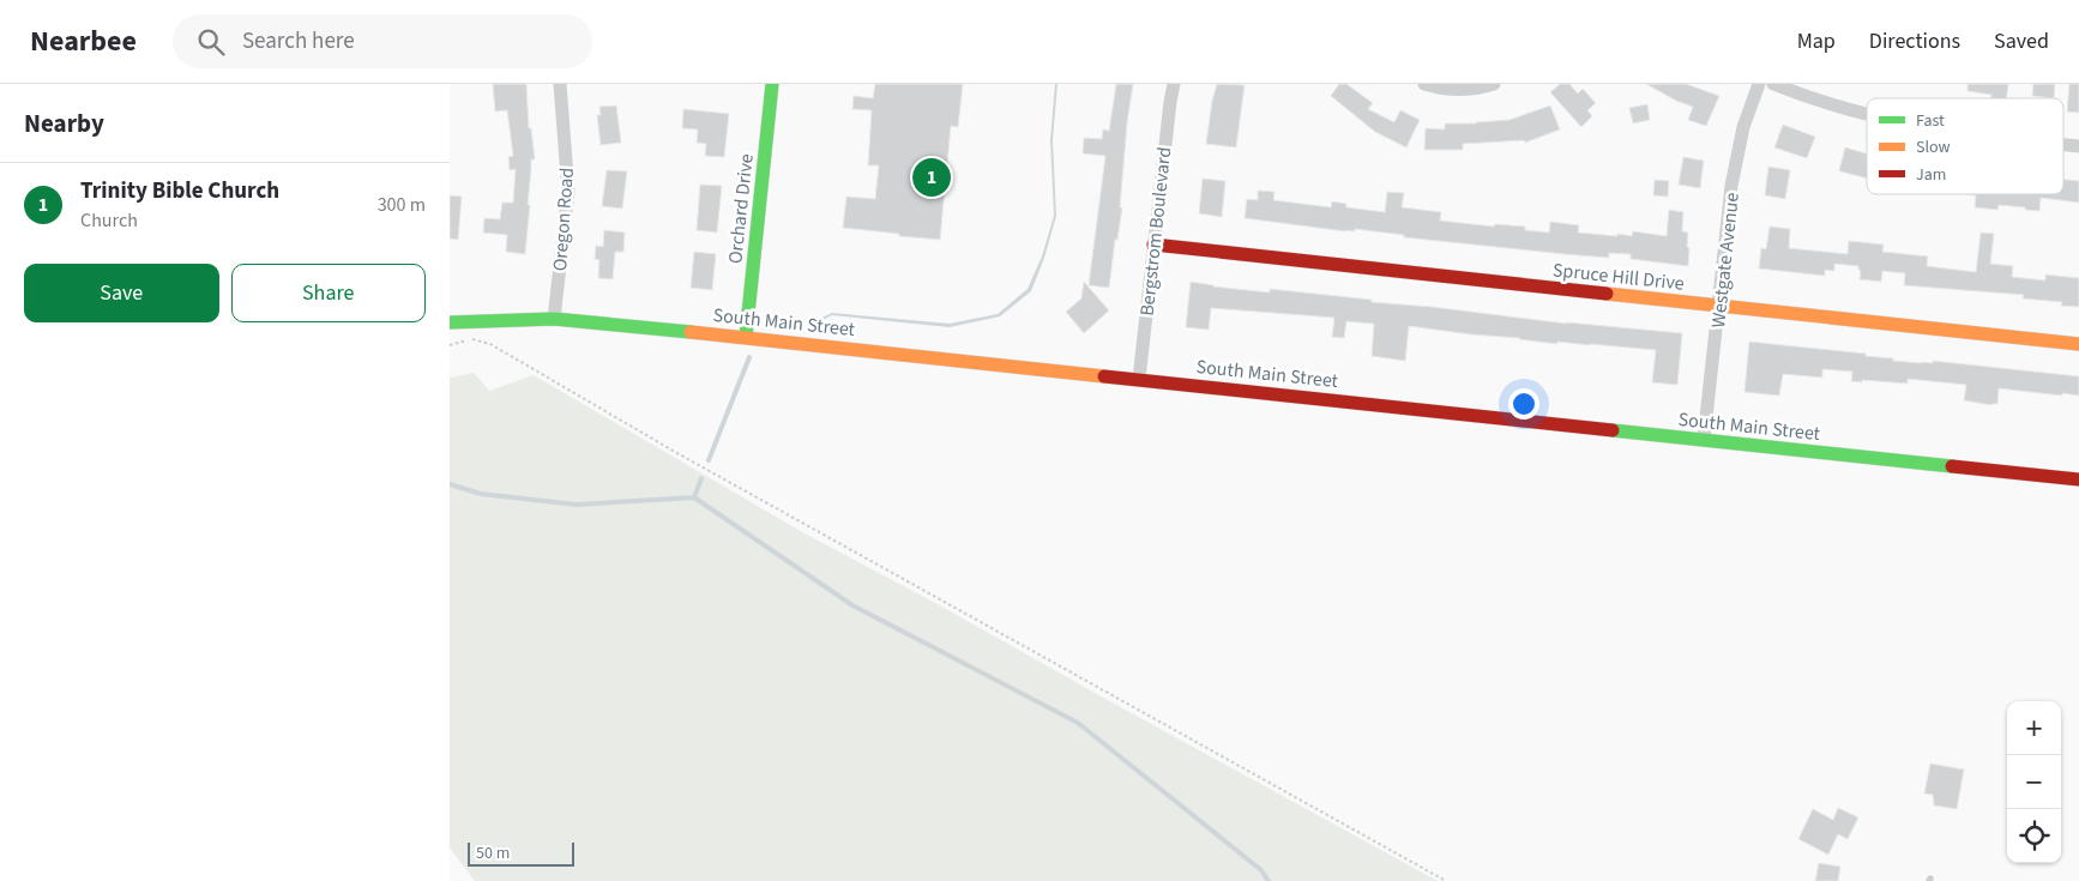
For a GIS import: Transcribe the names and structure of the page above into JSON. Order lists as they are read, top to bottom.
{
  "streets": {
    "street": [
      "Orchard Drive",
      "Oregon Road",
      "Bergstrom Boulevard",
      "Westgate Avenue",
      "Spruce Hill Drive",
      "South Main Street"
    ]
  },
  "crossings": [
    ["Orchard Drive", "South Main Street"],
    ["Oregon Road", "South Main Street"],
    ["Bergstrom Boulevard", "Spruce Hill Drive"],
    ["Bergstrom Boulevard", "South Main Street"],
    ["Westgate Avenue", "Spruce Hill Drive"],
    ["Westgate Avenue", "South Main Street"]
  ],
  "legend": ["Fast", "Slow", "Jam"],
  "scale_bar": "50 m",
  "page": {
    "header": "Nearbee",
    "search": "Search here",
    "nav": ["Map", "Directions", "Saved"],
    "heading": "Nearby",
    "pins": "1",
    "list": [
      {
        "mark": "1",
        "name": "Trinity Bible Church",
        "note": "Church",
        "value": "300 m"
      }
    ],
    "buttons": ["Save", "Share"],
    "map_buttons": ["+", "−"],
    "scale": "50 m"
  }
}
